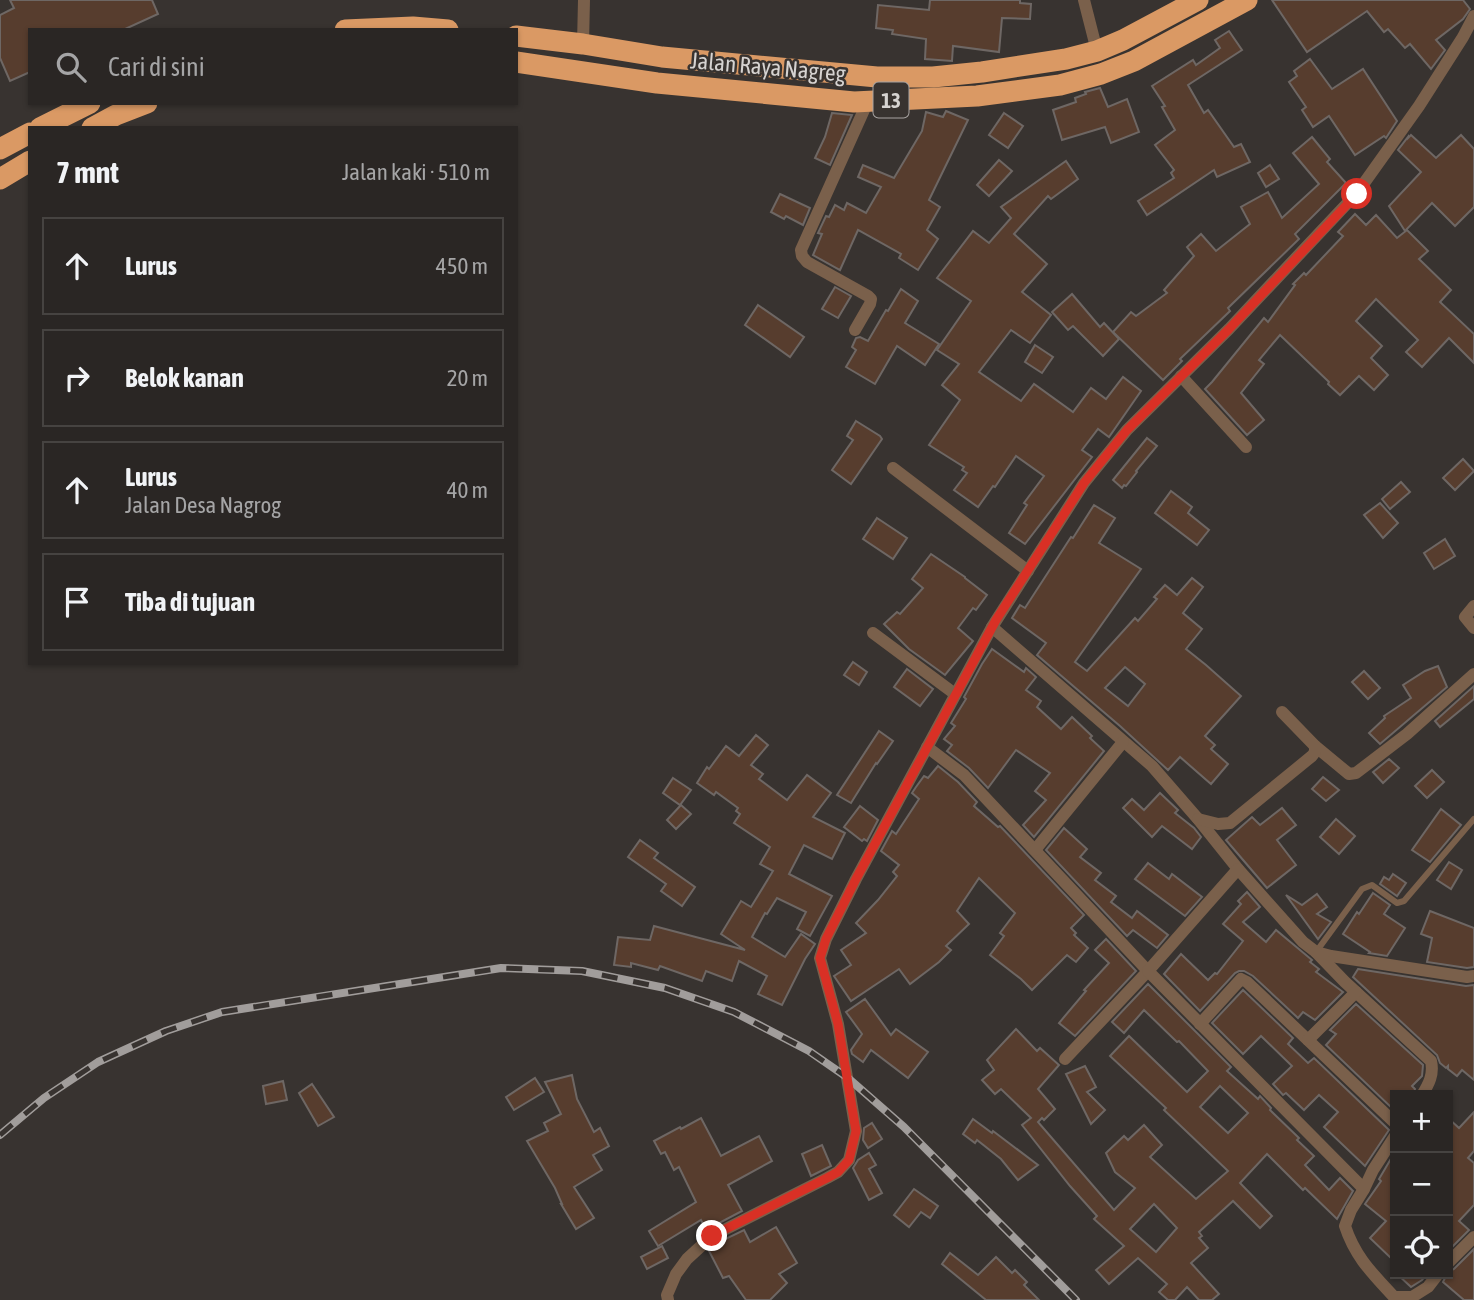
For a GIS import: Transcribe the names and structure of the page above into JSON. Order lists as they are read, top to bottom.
{
  "streets": {
    "highway": ["Jalan Raya Nagreg", "13"]
  },
  "page": {
    "search": "Cari di sini",
    "heading": ["7 mnt", "Jalan kaki · 510 m"],
    "list": [
      ["Lurus", "450 m"],
      ["Belok kanan", "20 m"],
      ["Lurus", "Jalan Desa Nagrog", "40 m"],
      "Tiba di tujuan"
    ],
    "map_buttons": ["+", "−"]
  }
}
